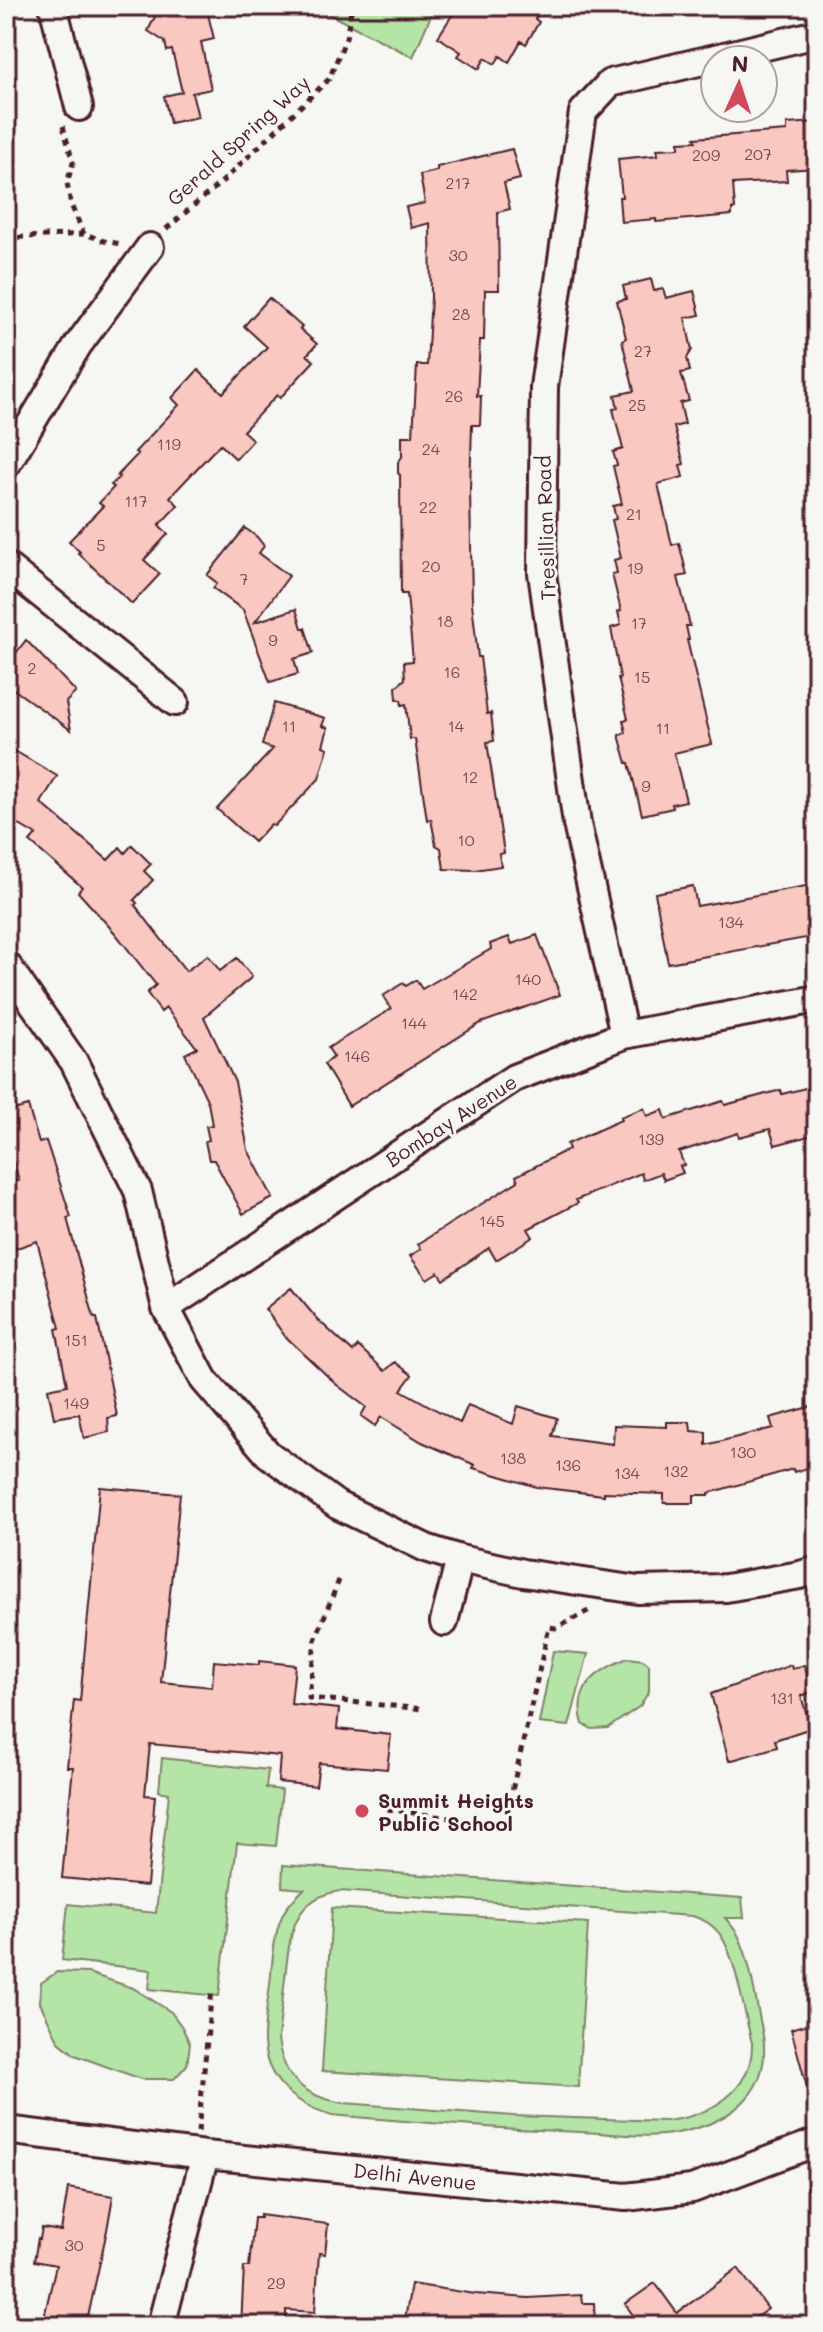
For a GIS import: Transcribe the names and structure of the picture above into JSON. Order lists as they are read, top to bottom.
{
  "streets": {
    "street": ["Tresillian Road", "Bombay Avenue", "Delhi Avenue"],
    "path": ["Gerald Spring Way"]
  },
  "crossings": [
    ["Tresillian Road", "Bombay Avenue"]
  ],
  "places": ["Summit Heights Public School"],
  "house_numbers": [
    "207",
    "209",
    "217",
    "30",
    "28",
    "27",
    "26",
    "25",
    "119",
    "24",
    "117",
    "22",
    "21",
    "5",
    "20",
    "19",
    "7",
    "18",
    "17",
    "9",
    "2",
    "16",
    "15",
    "11",
    "14",
    "11",
    "12",
    "9",
    "10",
    "134",
    "140",
    "142",
    "144",
    "146",
    "139",
    "145",
    "151",
    "149",
    "130",
    "138",
    "136",
    "132",
    "134",
    "131",
    "30",
    "29"
  ],
  "north": "top"
}
